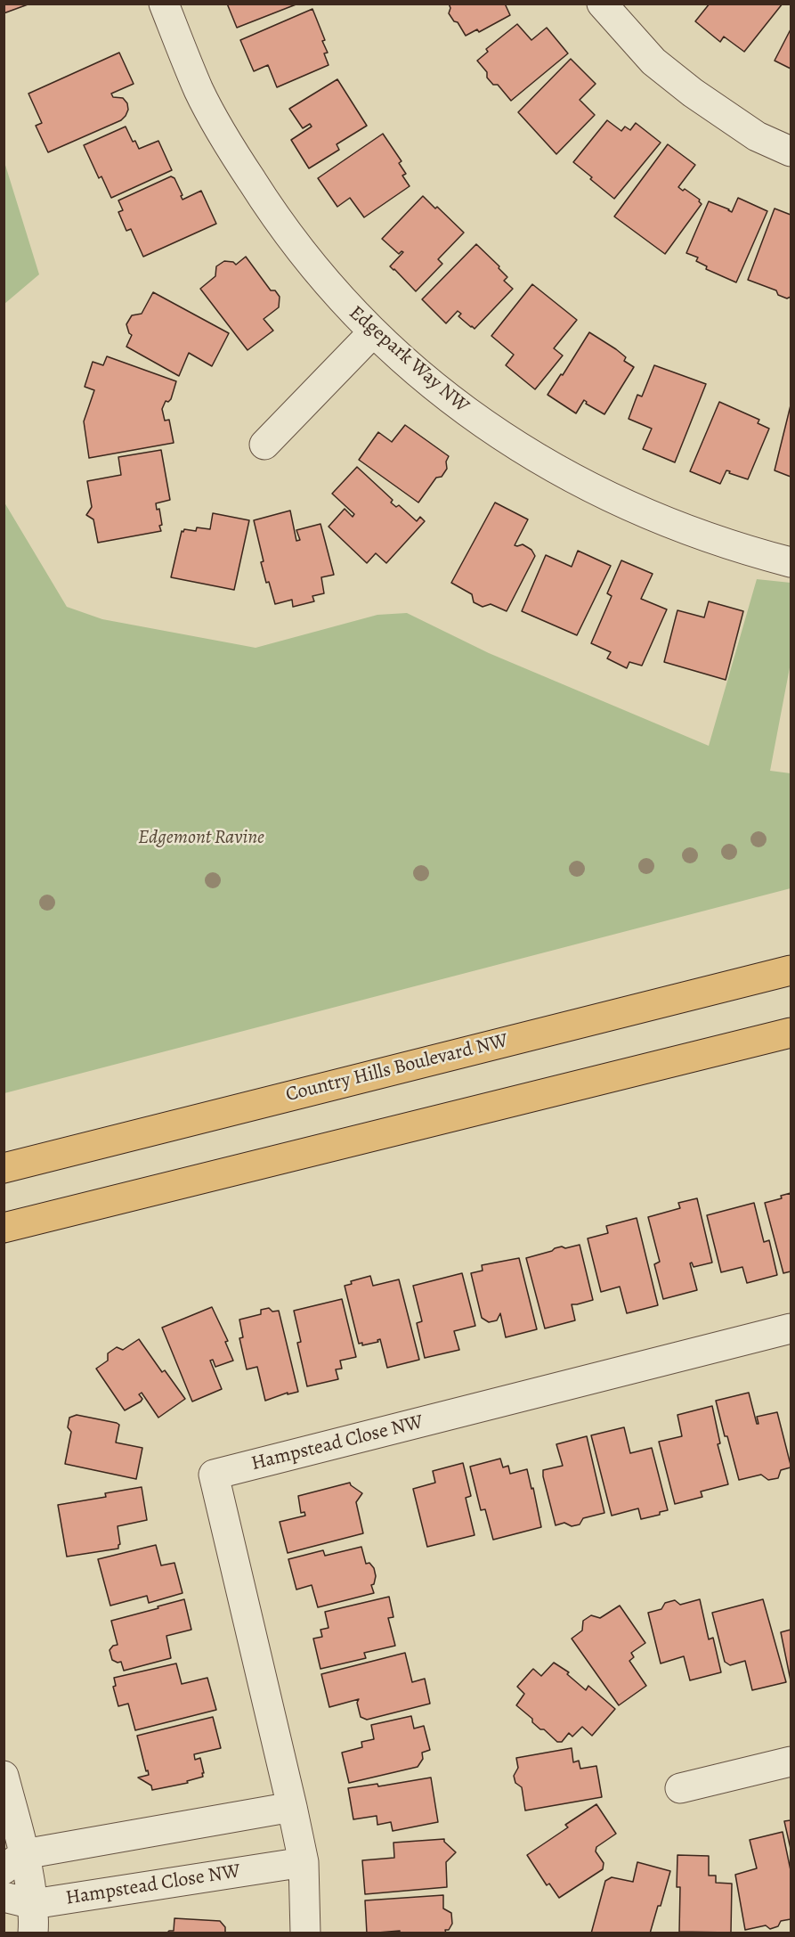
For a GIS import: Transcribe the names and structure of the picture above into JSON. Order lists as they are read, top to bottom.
{
  "streets": {
    "main road": ["Country Hills Boulevard NW"],
    "street": ["Edgepark Way NW", "Hampstead Close NW"]
  },
  "parks": ["Edgemont Ravine"]
}
